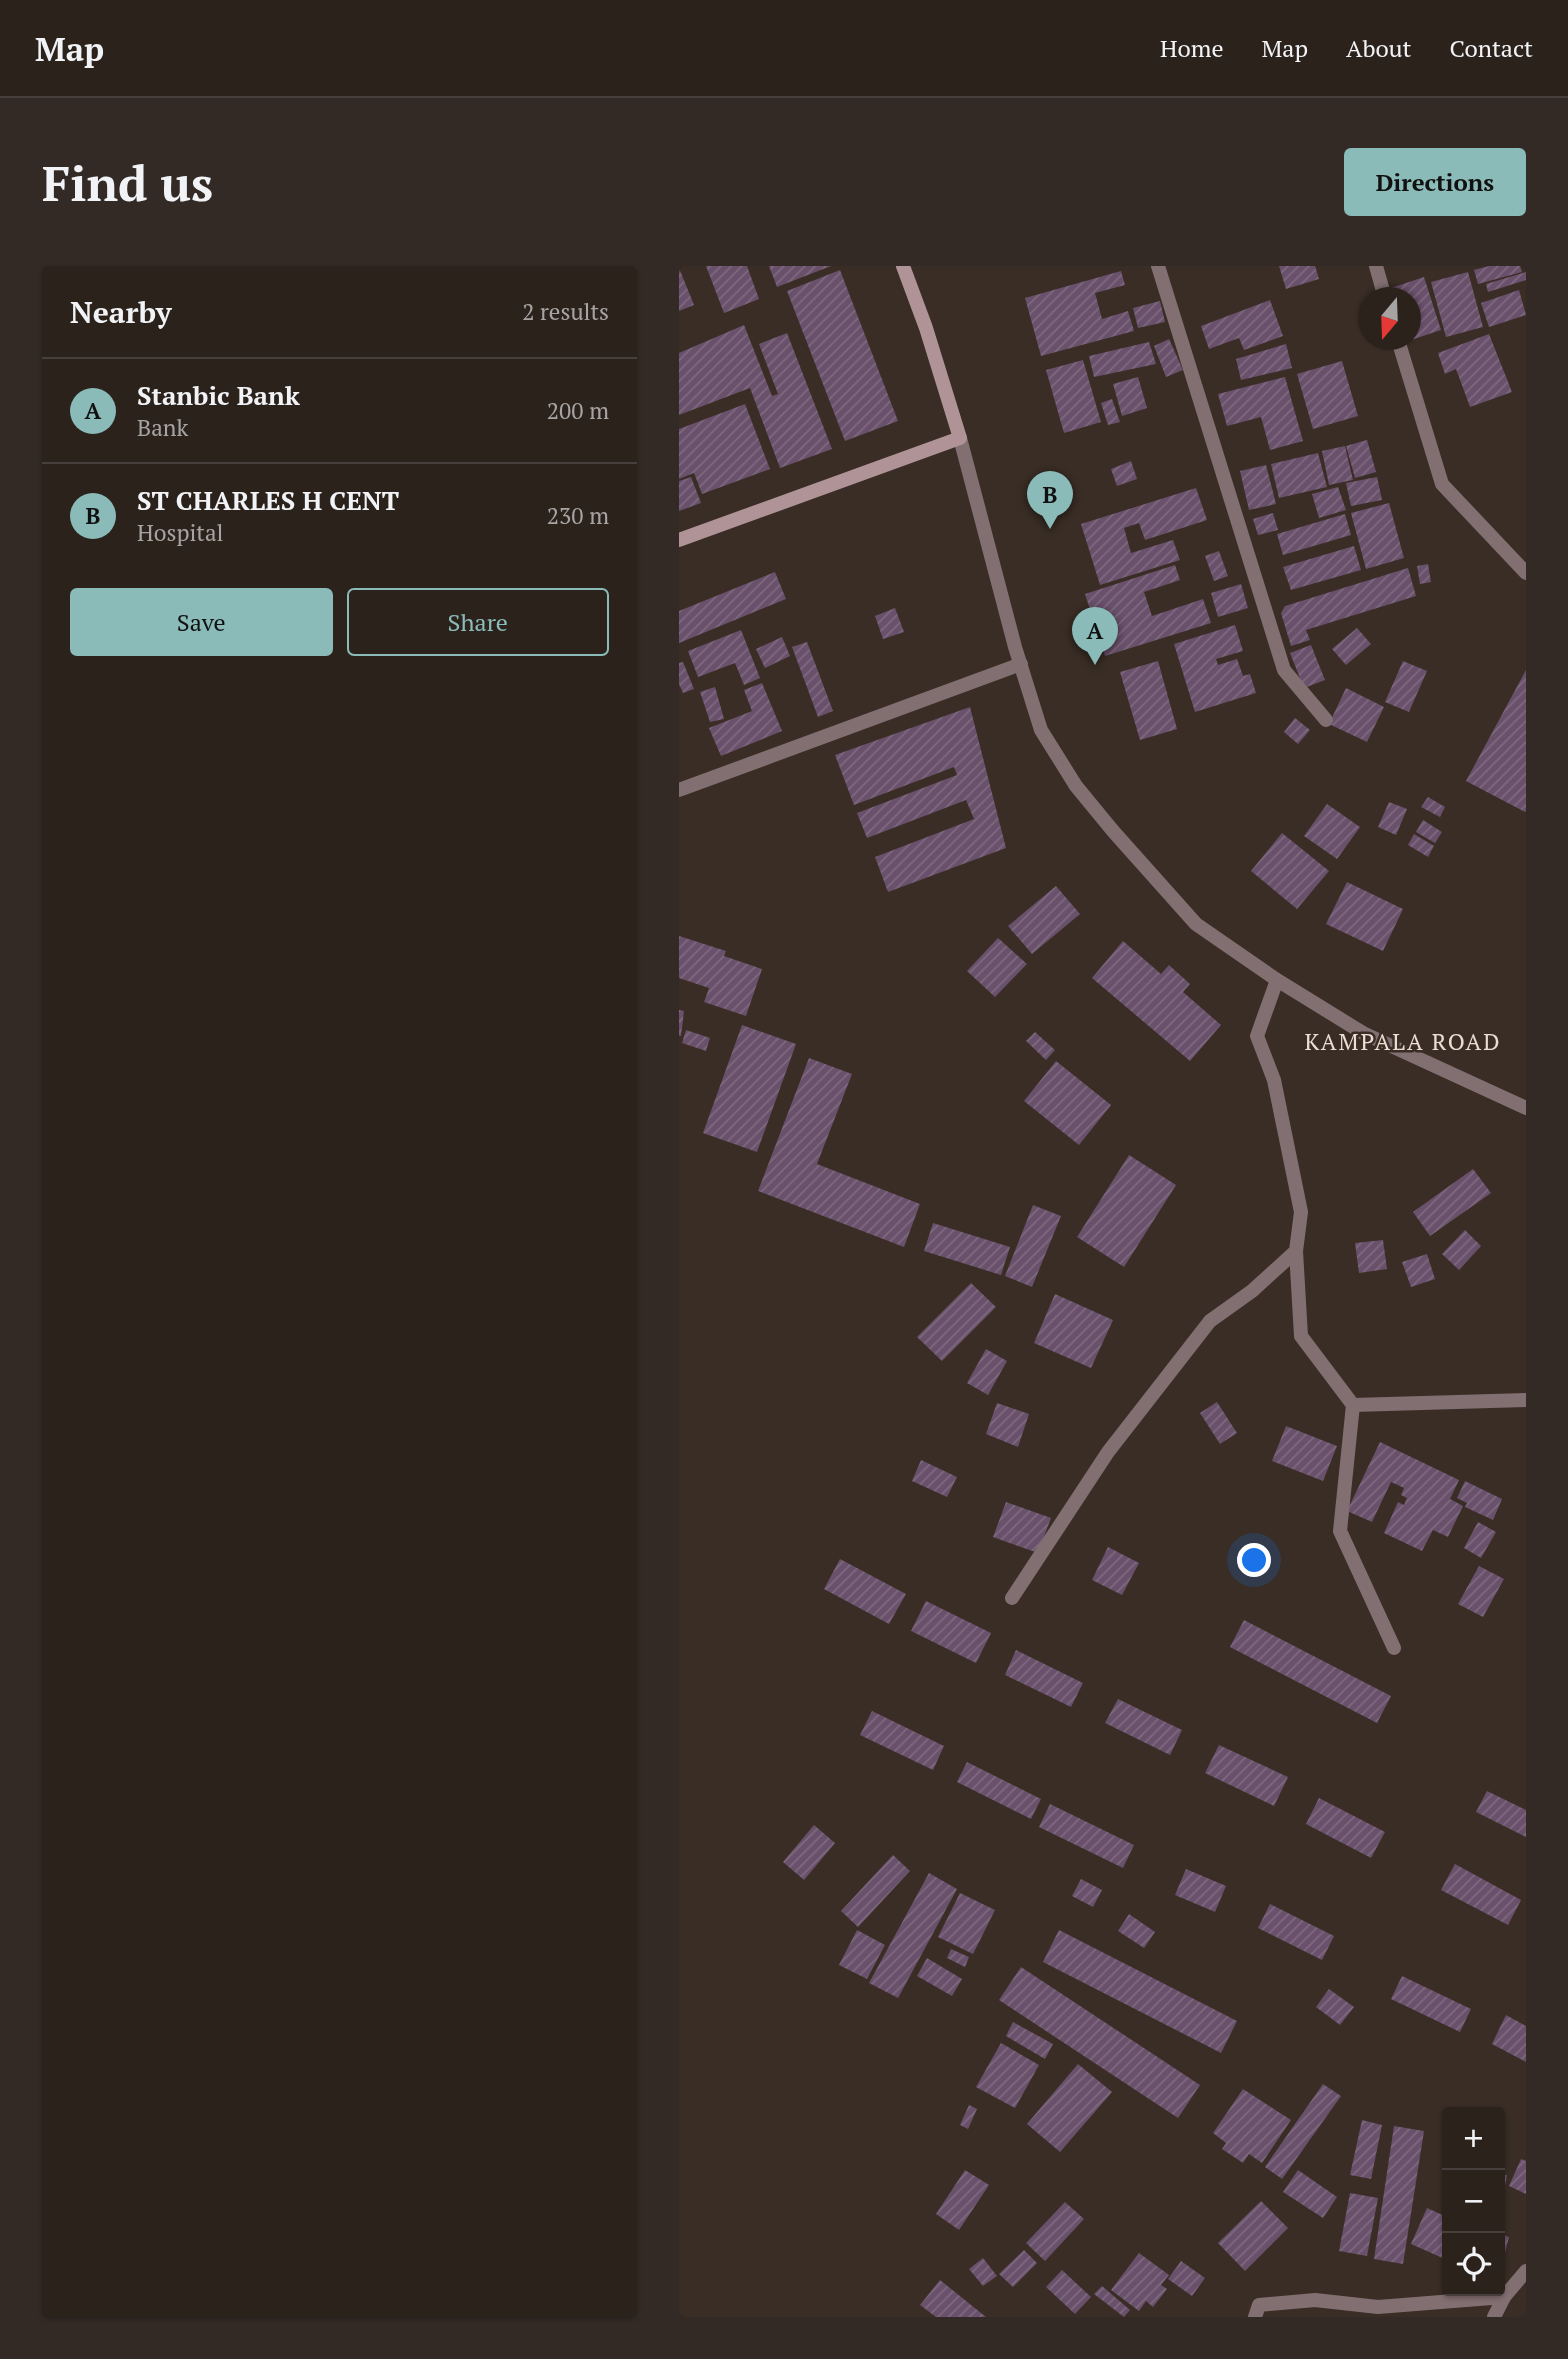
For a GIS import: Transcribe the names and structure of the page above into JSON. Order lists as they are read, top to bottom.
{
  "districts": ["KAMPALA ROAD"],
  "north": "bottom",
  "page": {
    "header": "Map",
    "nav": [
      "Home",
      "Map",
      "About",
      "Contact"
    ],
    "buttons": [
      "Directions",
      ["Save", "Share"]
    ],
    "title": "Find us",
    "heading": ["Nearby", "2 results"],
    "list": [
      {
        "mark": "A",
        "name": "Stanbic Bank",
        "note": "Bank",
        "value": "200 m"
      },
      {
        "mark": "B",
        "name": "ST CHARLES H CENT",
        "note": "Hospital",
        "value": "230 m"
      }
    ],
    "pins": ["B", "A"],
    "map_buttons": ["+", "−"]
  }
}
